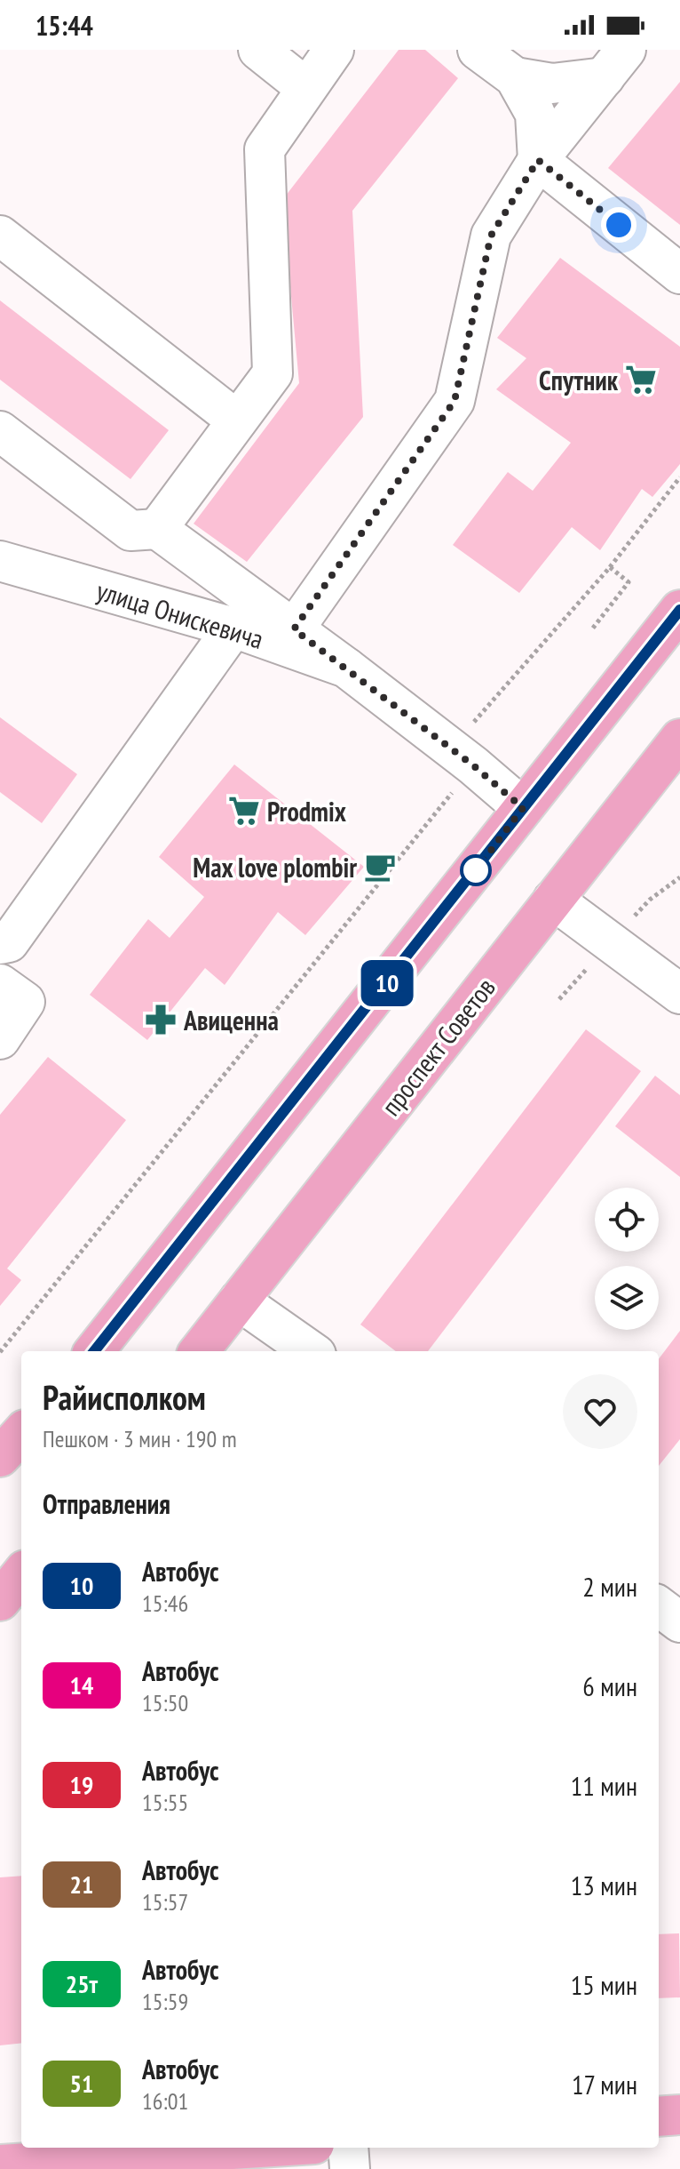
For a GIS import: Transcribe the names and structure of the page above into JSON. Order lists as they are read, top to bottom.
{
  "streets": {
    "main road": ["проспект Советов"],
    "street": ["улица Онискевича"]
  },
  "places": {
    "supermarket": ["Спутник", "Prodmix"],
    "cafe": ["Max love plombir"],
    "pharmacy": ["Авиценна"]
  },
  "lines": ["bus line 10"],
  "page": {
    "status": "15:44",
    "on_map": "10",
    "heading": [
      ["Райисполком", "Пешком · 3 мин · 190 m"],
      "Отправления"
    ],
    "list": [
      {
        "mark": "10",
        "name": "Автобус",
        "note": "15:46",
        "value": "2 мин"
      },
      {
        "mark": "14",
        "name": "Автобус",
        "note": "15:50",
        "value": "6 мин"
      },
      {
        "mark": "19",
        "name": "Автобус",
        "note": "15:55",
        "value": "11 мин"
      },
      {
        "mark": "21",
        "name": "Автобус",
        "note": "15:57",
        "value": "13 мин"
      },
      {
        "mark": "25т",
        "name": "Автобус",
        "note": "15:59",
        "value": "15 мин"
      },
      {
        "mark": "51",
        "name": "Автобус",
        "note": "16:01",
        "value": "17 мин"
      }
    ]
  }
}
